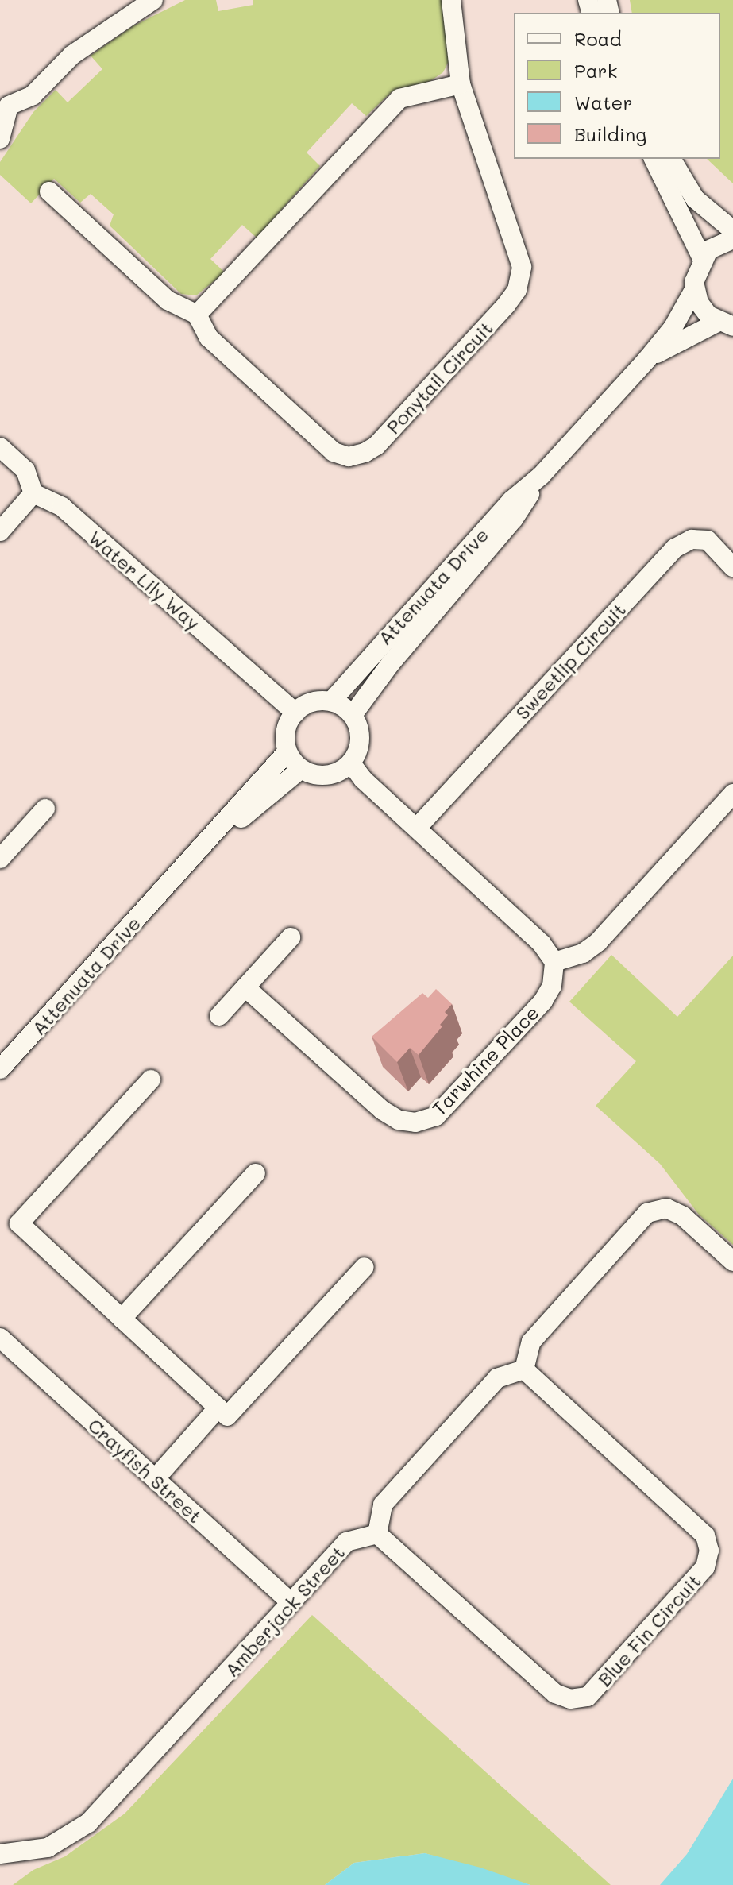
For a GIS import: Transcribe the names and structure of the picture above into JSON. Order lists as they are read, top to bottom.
{
  "streets": {
    "street": [
      "Ponytail Circuit",
      "Water Lily Way",
      "Attenuata Drive",
      "Sweetlip Circuit",
      "Tarwhine Place",
      "Crayfish Street",
      "Amberjack Street",
      "Blue Fin Circuit"
    ]
  },
  "crossings": [
    ["Water Lily Way", "Attenuata Drive"],
    ["Crayfish Street", "Amberjack Street"],
    ["Amberjack Street", "Blue Fin Circuit"]
  ],
  "legend": [
    "Road",
    "Park",
    "Water",
    "Building"
  ]
}
